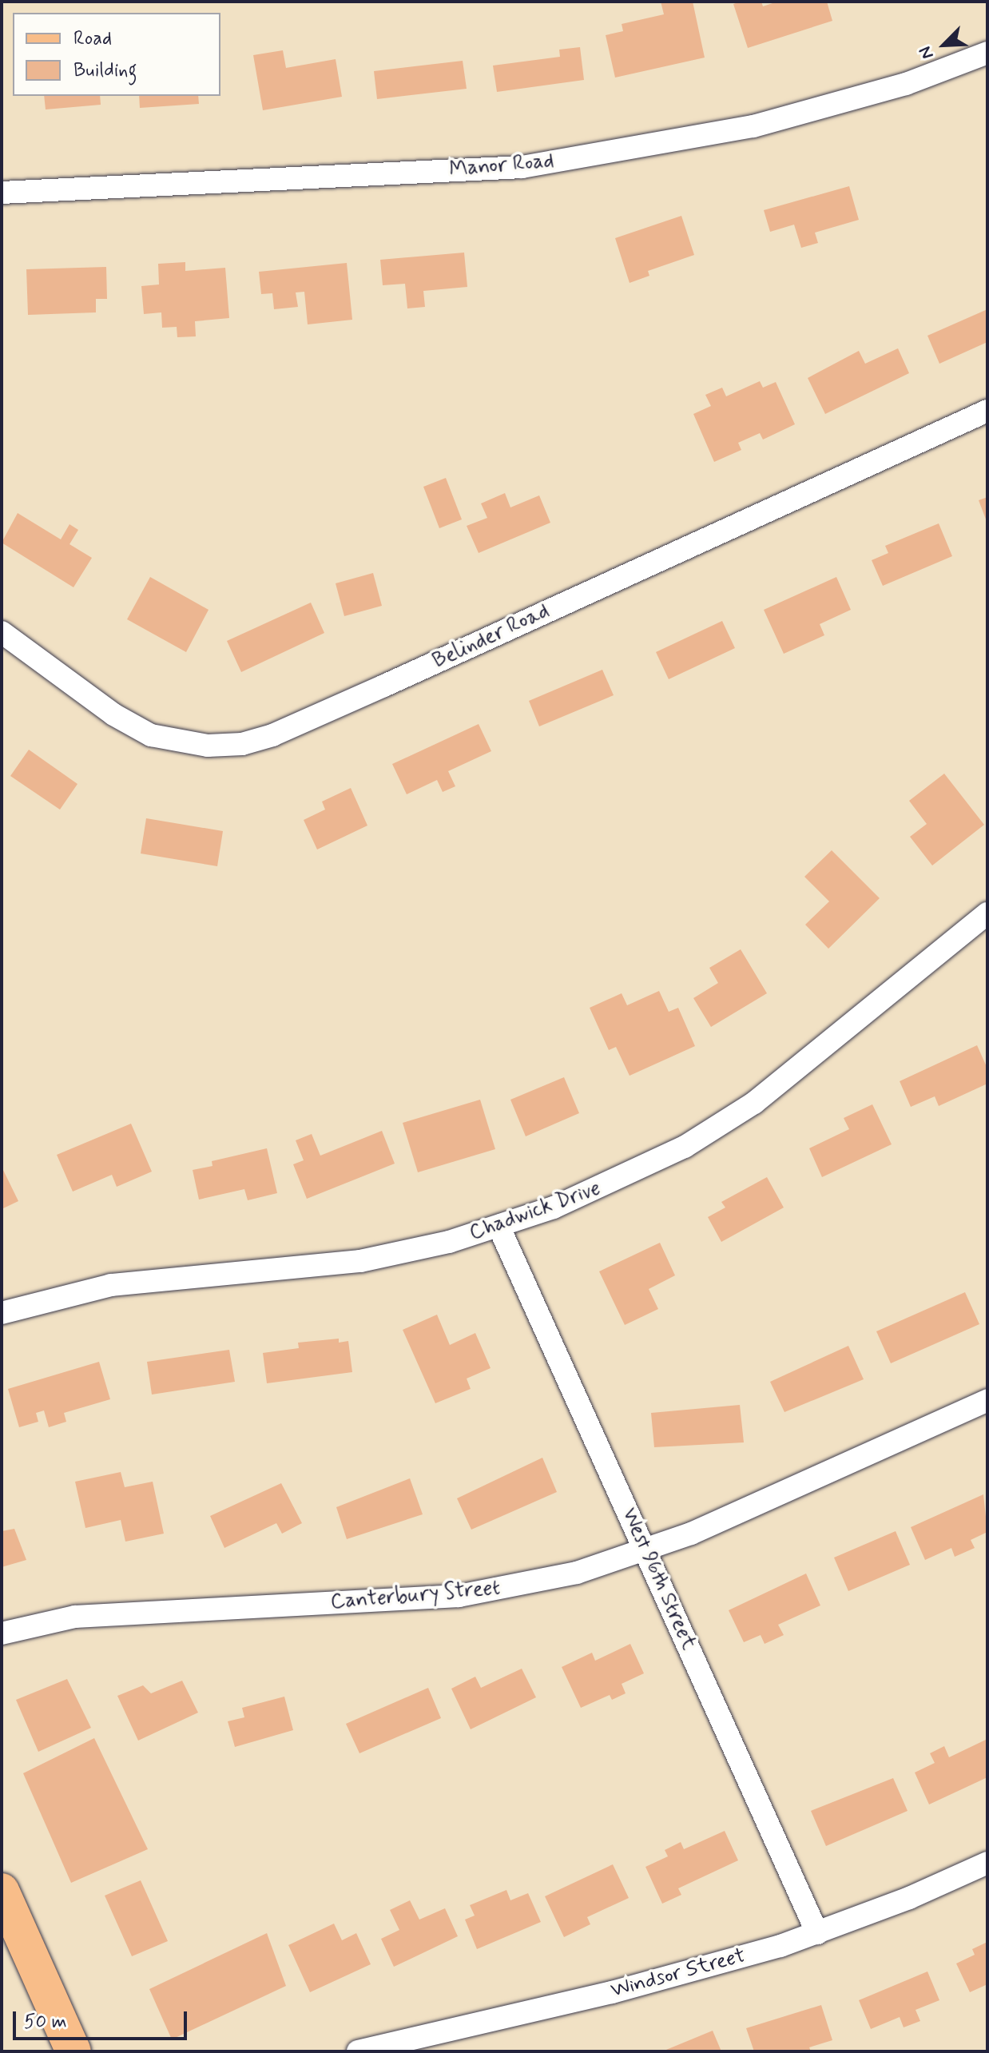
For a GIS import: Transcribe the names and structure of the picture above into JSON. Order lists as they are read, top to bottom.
{
  "streets": {
    "street": [
      "Manor Road",
      "Belinder Road",
      "Chadwick Drive",
      "West 96th Street",
      "Canterbury Street",
      "Windsor Street"
    ]
  },
  "crossings": [
    ["Chadwick Drive", "West 96th Street"],
    ["West 96th Street", "Canterbury Street"],
    ["West 96th Street", "Windsor Street"]
  ],
  "legend": ["Road", "Building"],
  "scale_bar": "50 m",
  "north": "bottom left"
}
